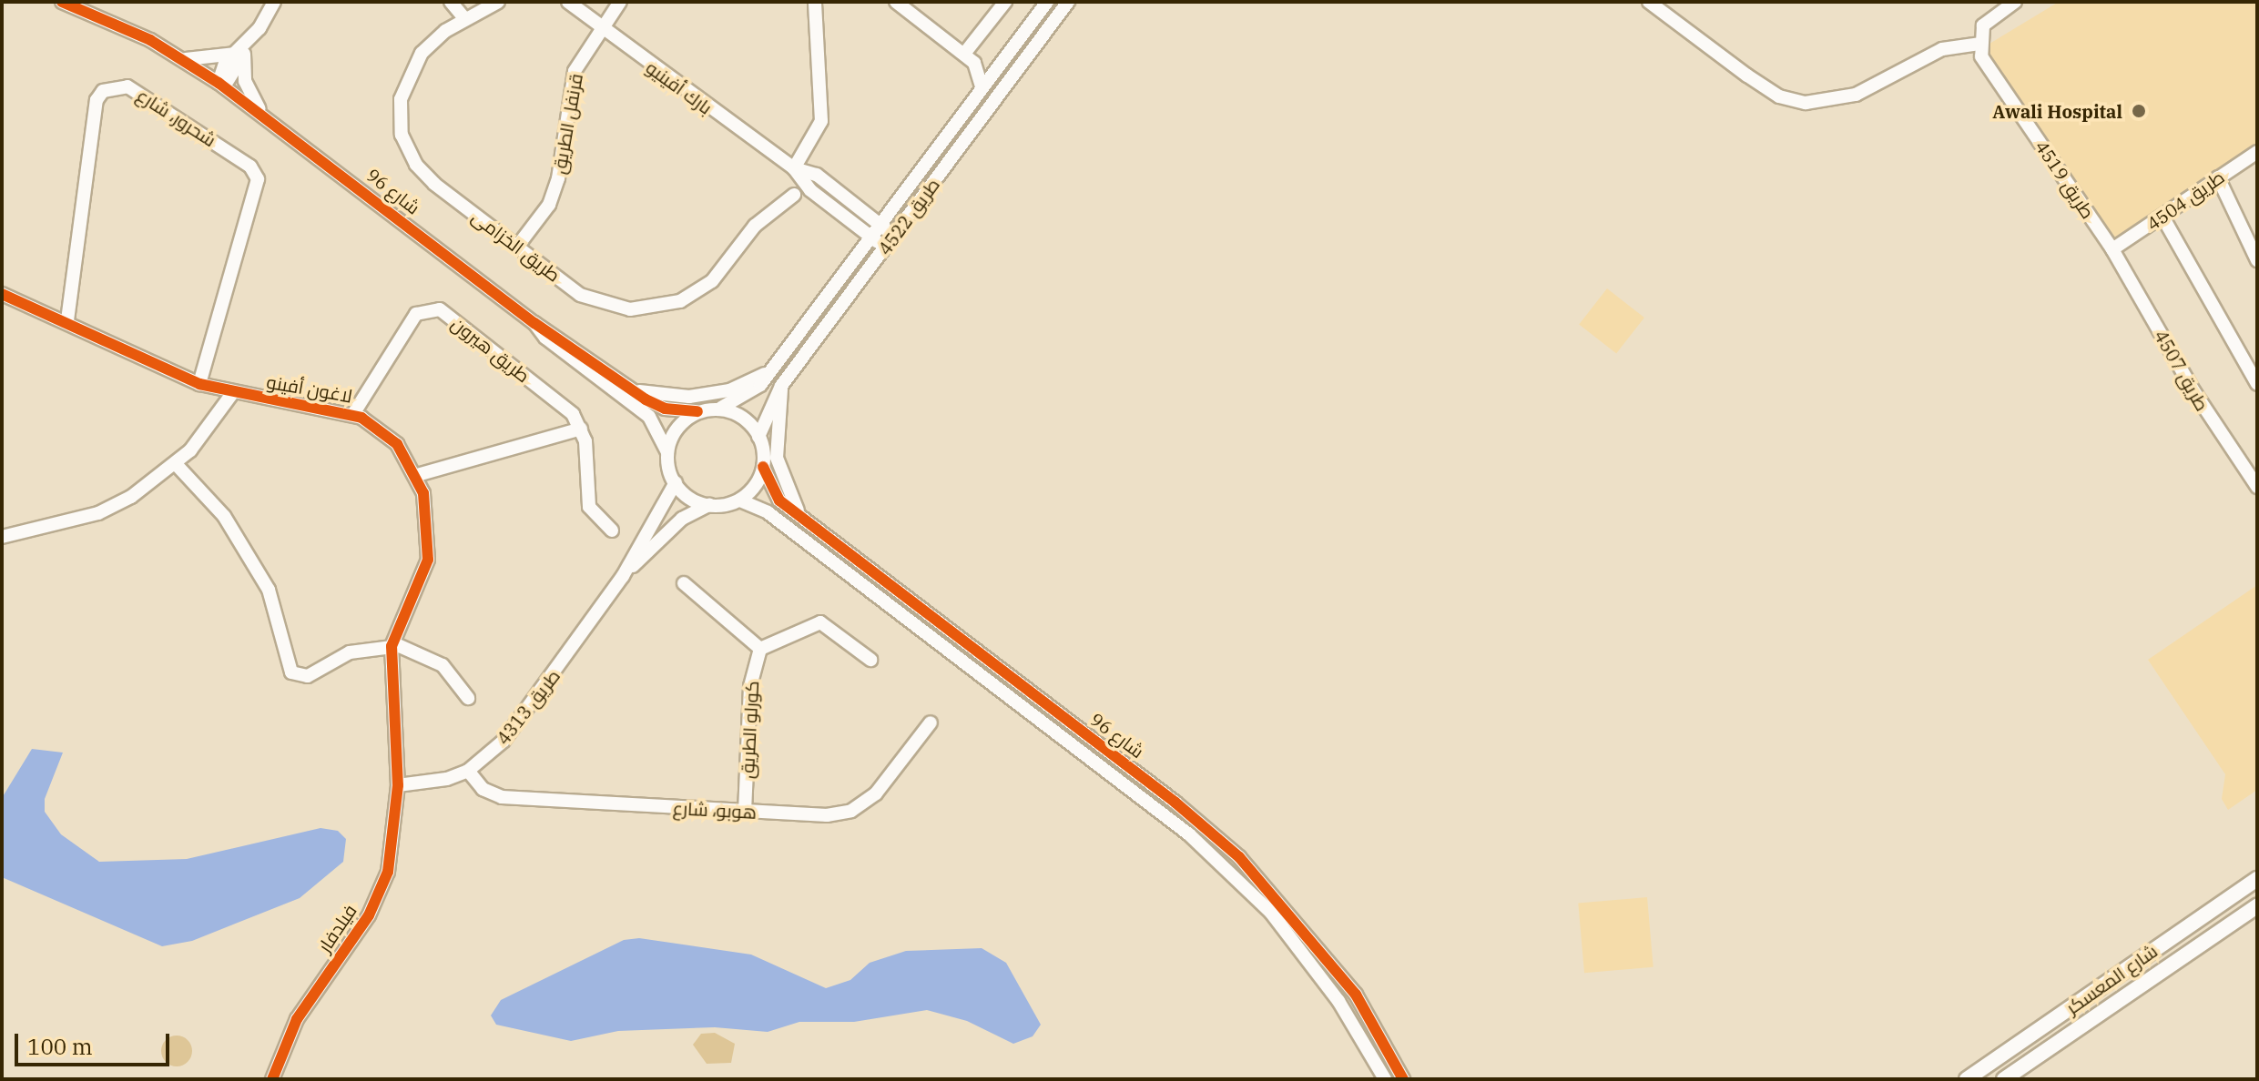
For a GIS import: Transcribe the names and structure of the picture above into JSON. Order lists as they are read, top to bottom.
{
  "streets": {
    "main road": ["شارع المعسكر"],
    "street": [
      "بارك أفينيو",
      "شحرور، شارع",
      "قرنفل الطريق",
      "طريق 4519",
      "شارع 96",
      "طريق 4504",
      "طريق 4522",
      "طريق الخزامى",
      "طريق هيرون",
      "طريق 4507",
      "لاغون أفينو",
      "طريق 4313",
      "كورلو الطريق",
      "هوبو، شارع",
      "فيلدفار"
    ]
  },
  "crossings": [
    ["بارك أفينيو", "قرنفل الطريق"],
    ["بارك أفينيو", "طريق 4522"],
    ["شحرور، شارع", "لاغون أفينو"],
    ["قرنفل الطريق", "طريق الخزامى"],
    ["طريق 4519", "طريق 4504"],
    ["طريق 4519", "طريق 4507"],
    ["شارع 96", "طريق 4522"],
    ["شارع 96", "طريق 4313"],
    ["طريق 4504", "طريق 4507"],
    ["طريق 4522", "طريق 4313"],
    ["طريق هيرون", "لاغون أفينو"],
    ["لاغون أفينو", "فيلدفار"],
    ["طريق 4313", "هوبو، شارع"],
    ["كورلو الطريق", "هوبو، شارع"]
  ],
  "places": ["Awali Hospital"],
  "scale_bar": "100 m"
}
